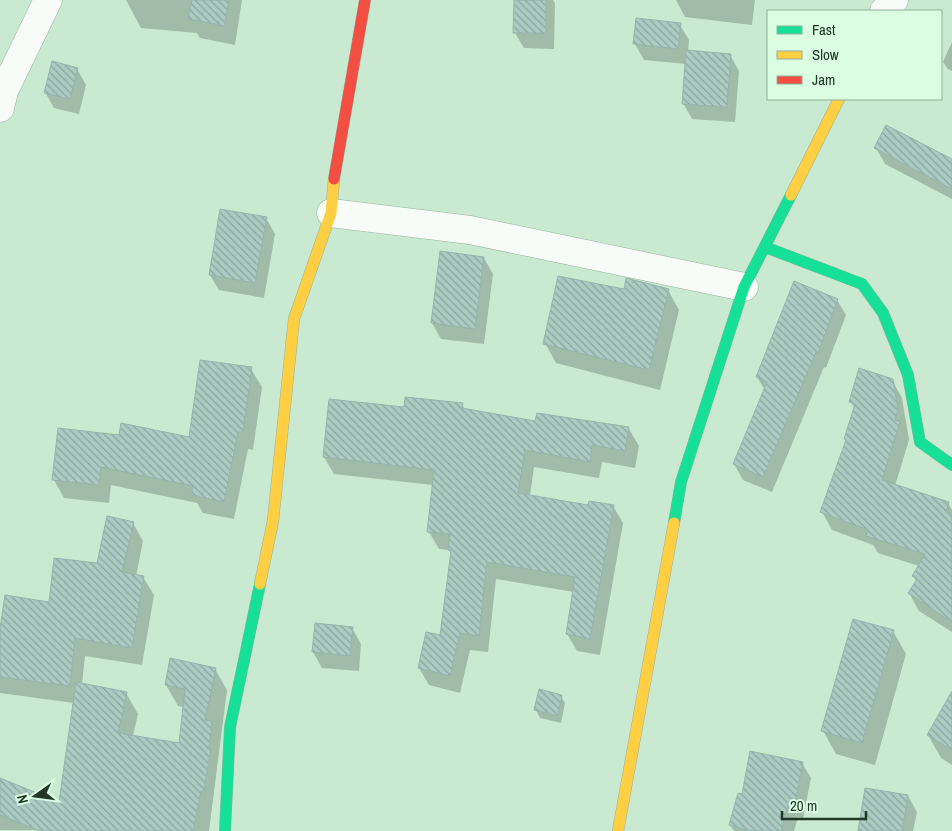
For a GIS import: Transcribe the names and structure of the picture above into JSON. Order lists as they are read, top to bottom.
{
  "legend": ["Fast", "Slow", "Jam"],
  "scale_bar": "20 m",
  "north": "left"
}
